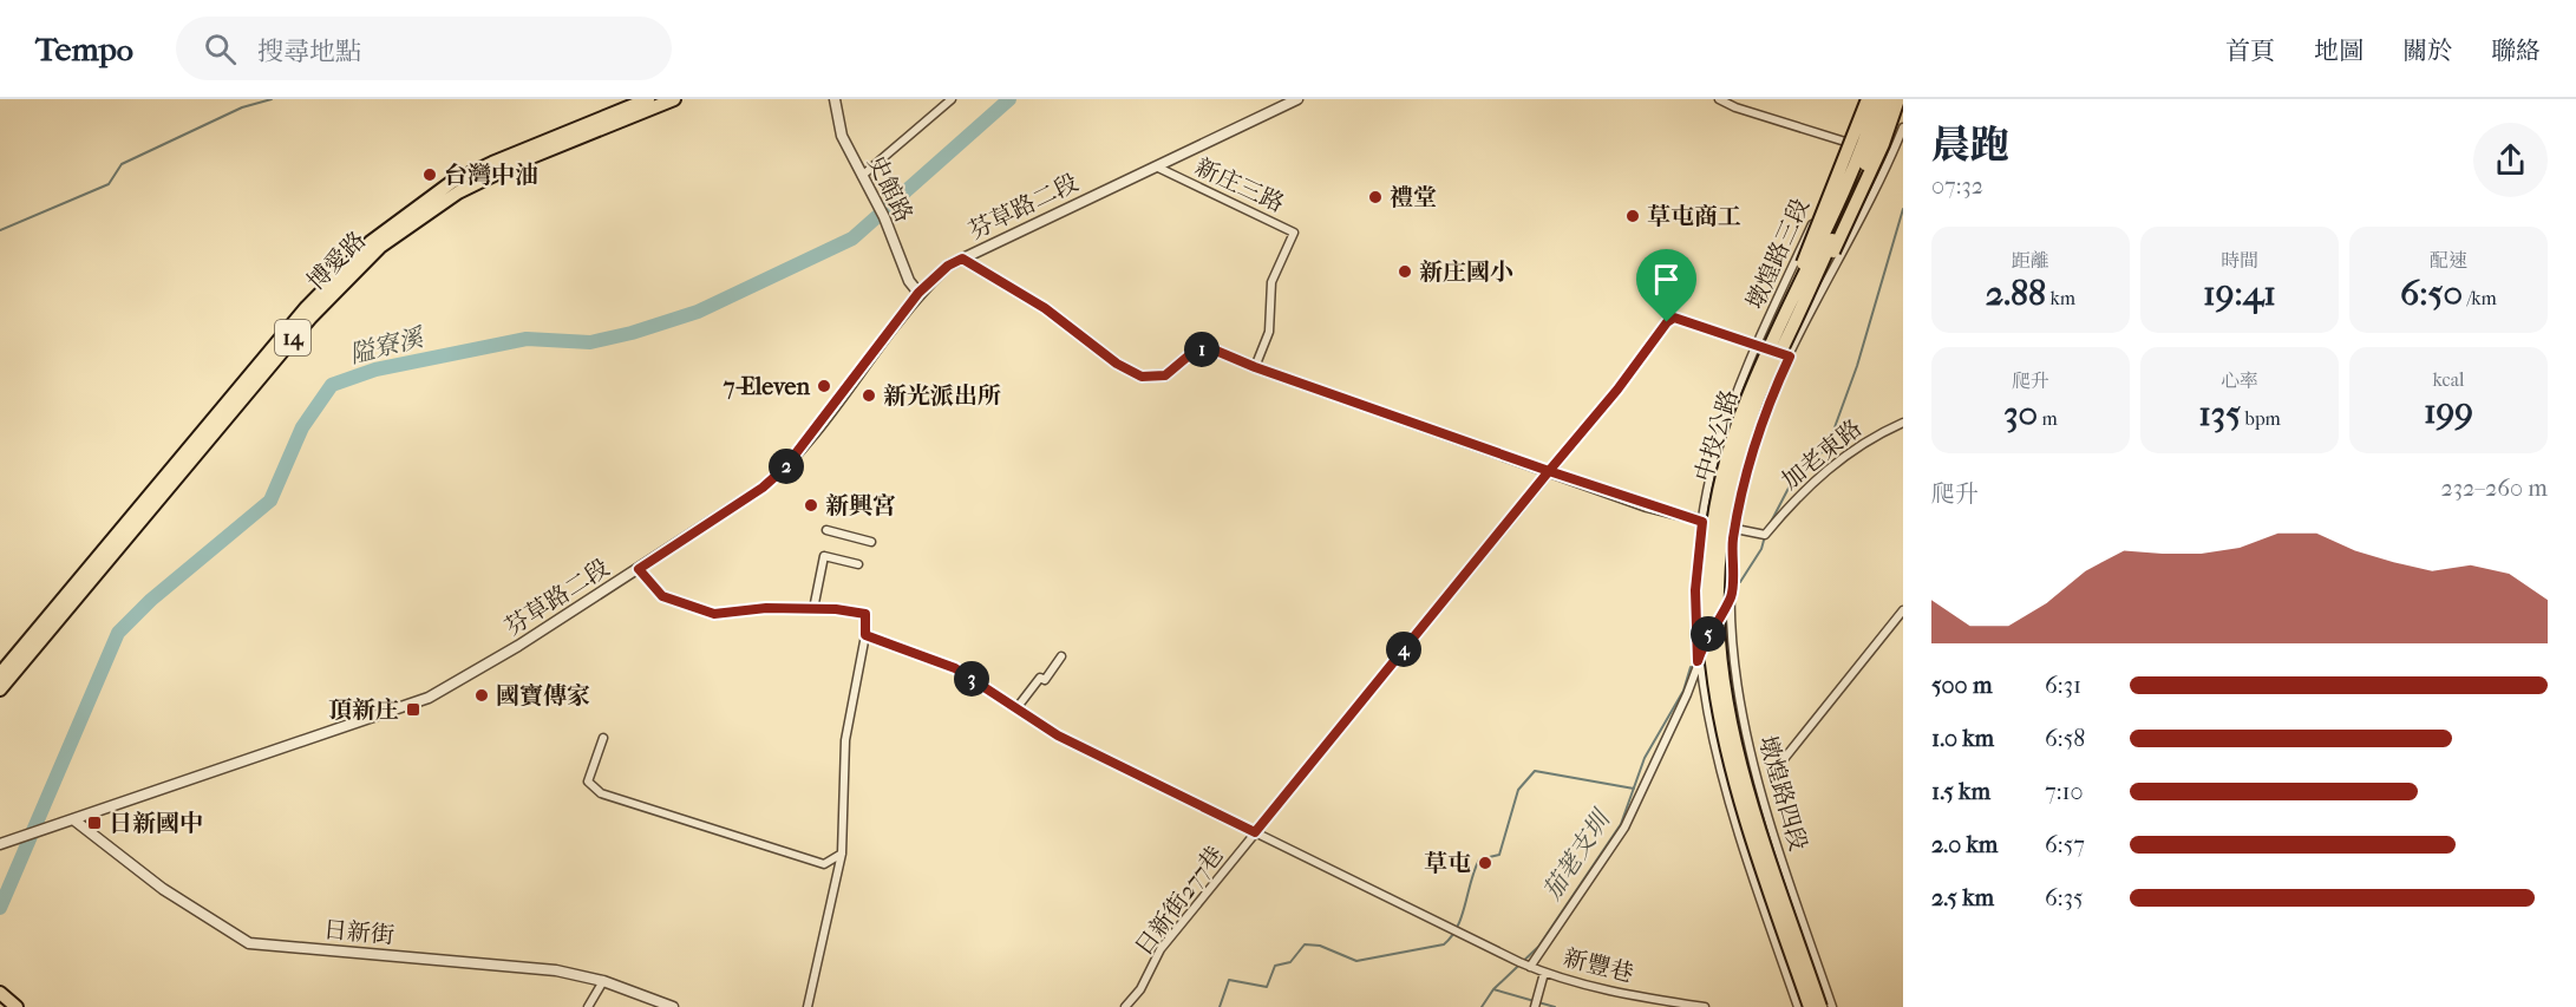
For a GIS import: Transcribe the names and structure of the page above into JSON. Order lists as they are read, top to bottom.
{
  "streets": {
    "main road": ["博愛路", "14", "中投公路"],
    "street": [
      "新庄三路",
      "史館路",
      "芬草路二段",
      "墩煌路三段",
      "加老東路",
      "墩煌路四段",
      "日新街277巷",
      "日新街",
      "新豐巷"
    ]
  },
  "crossings": [
    ["新庄三路", "芬草路二段"],
    ["史館路", "芬草路二段"],
    ["芬草路二段", "日新街"],
    ["墩煌路三段", "日新街277巷"],
    ["加老東路", "墩煌路四段"],
    ["日新街277巷", "新豐巷"]
  ],
  "water": ["隘寮溪", "茄荖支圳"],
  "places": {
    "other": [
      "台灣中油",
      "禮堂",
      "草屯商工",
      "新庄國小",
      "7-Eleven",
      "新光派出所",
      "新興宮",
      "國寶傳家",
      "草屯"
    ],
    "transit": ["頂新庄", "日新國中"]
  },
  "page": {
    "header": "Tempo",
    "search": "搜尋地點",
    "nav": [
      "首頁",
      "地圖",
      "關於",
      "聯絡"
    ],
    "heading": ["晨跑", "07:32"],
    "stats": [
      ["距離", "2.88 km"],
      ["時間", "19:41"],
      ["配速", "6:50 /km"],
      ["爬升", "30 m"],
      ["心率", "135 bpm"],
      ["kcal", "199"]
    ],
    "pins": [
      "1",
      "2",
      "5",
      "4",
      "3"
    ],
    "chart": ["爬升", "232–260 m"],
    "list": [
      {
        "name": "500 m",
        "note": "6:31"
      },
      {
        "name": "1.0 km",
        "note": "6:58"
      },
      {
        "name": "1.5 km",
        "note": "7:10"
      },
      {
        "name": "2.0 km",
        "note": "6:57"
      },
      {
        "name": "2.5 km",
        "note": "6:35"
      }
    ]
  }
}
